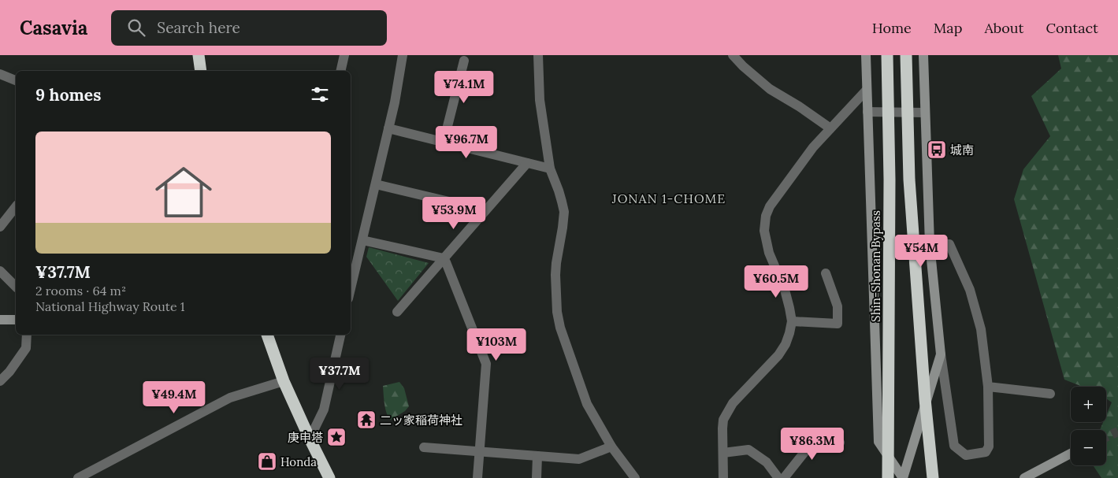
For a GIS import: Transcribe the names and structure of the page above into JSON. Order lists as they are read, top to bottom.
{
  "streets": {
    "highway": ["Shin-Shonan Bypass"]
  },
  "districts": ["JONAN 1-CHOME"],
  "places": {
    "bus stop": ["城南"],
    "temple": ["二ッ家稲荷神社"],
    "place": ["庚申塔"],
    "shop": ["Honda"]
  },
  "page": {
    "header": "Casavia",
    "search": "Search here",
    "nav": [
      "Home",
      "Map",
      "About",
      "Contact"
    ],
    "price": [
      "¥74.1M",
      "¥96.7M",
      "¥53.9M",
      "¥54M",
      "¥60.5M",
      "¥103M",
      "¥37.7M",
      "¥49.4M",
      "¥86.3M"
    ],
    "heading": "9 homes",
    "list": [
      {
        "name": "¥37.7M",
        "note": "2 rooms · 64 m² · National Highway Route 1"
      }
    ],
    "map_buttons": ["+", "−"]
  }
}
